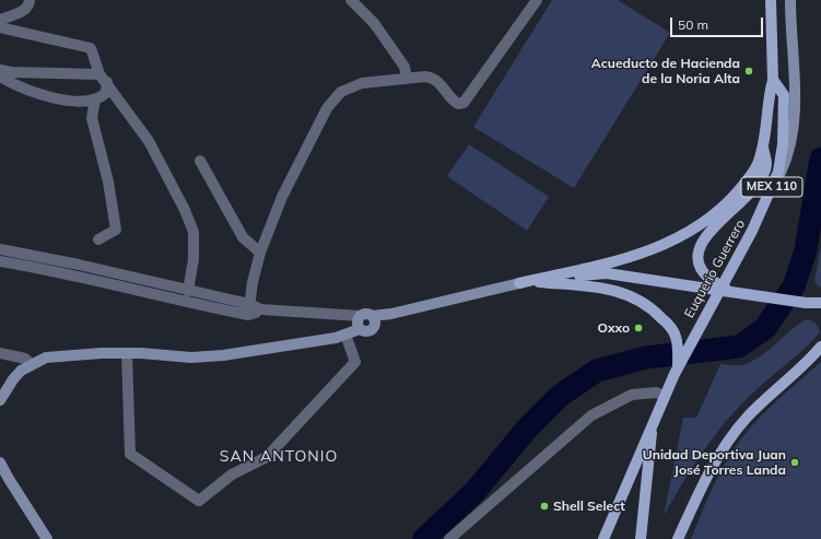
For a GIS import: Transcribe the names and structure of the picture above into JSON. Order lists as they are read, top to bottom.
{
  "streets": {
    "main road": ["MEX 110", "Euquerio Guerrero"]
  },
  "districts": ["SAN ANTONIO"],
  "places": [
    "Acueducto de Hacienda de la Noria Alta",
    "Oxxo",
    "Unidad Deportiva Juan José Torres Landa",
    "Shell Select"
  ],
  "scale_bar": "50 m"
}
